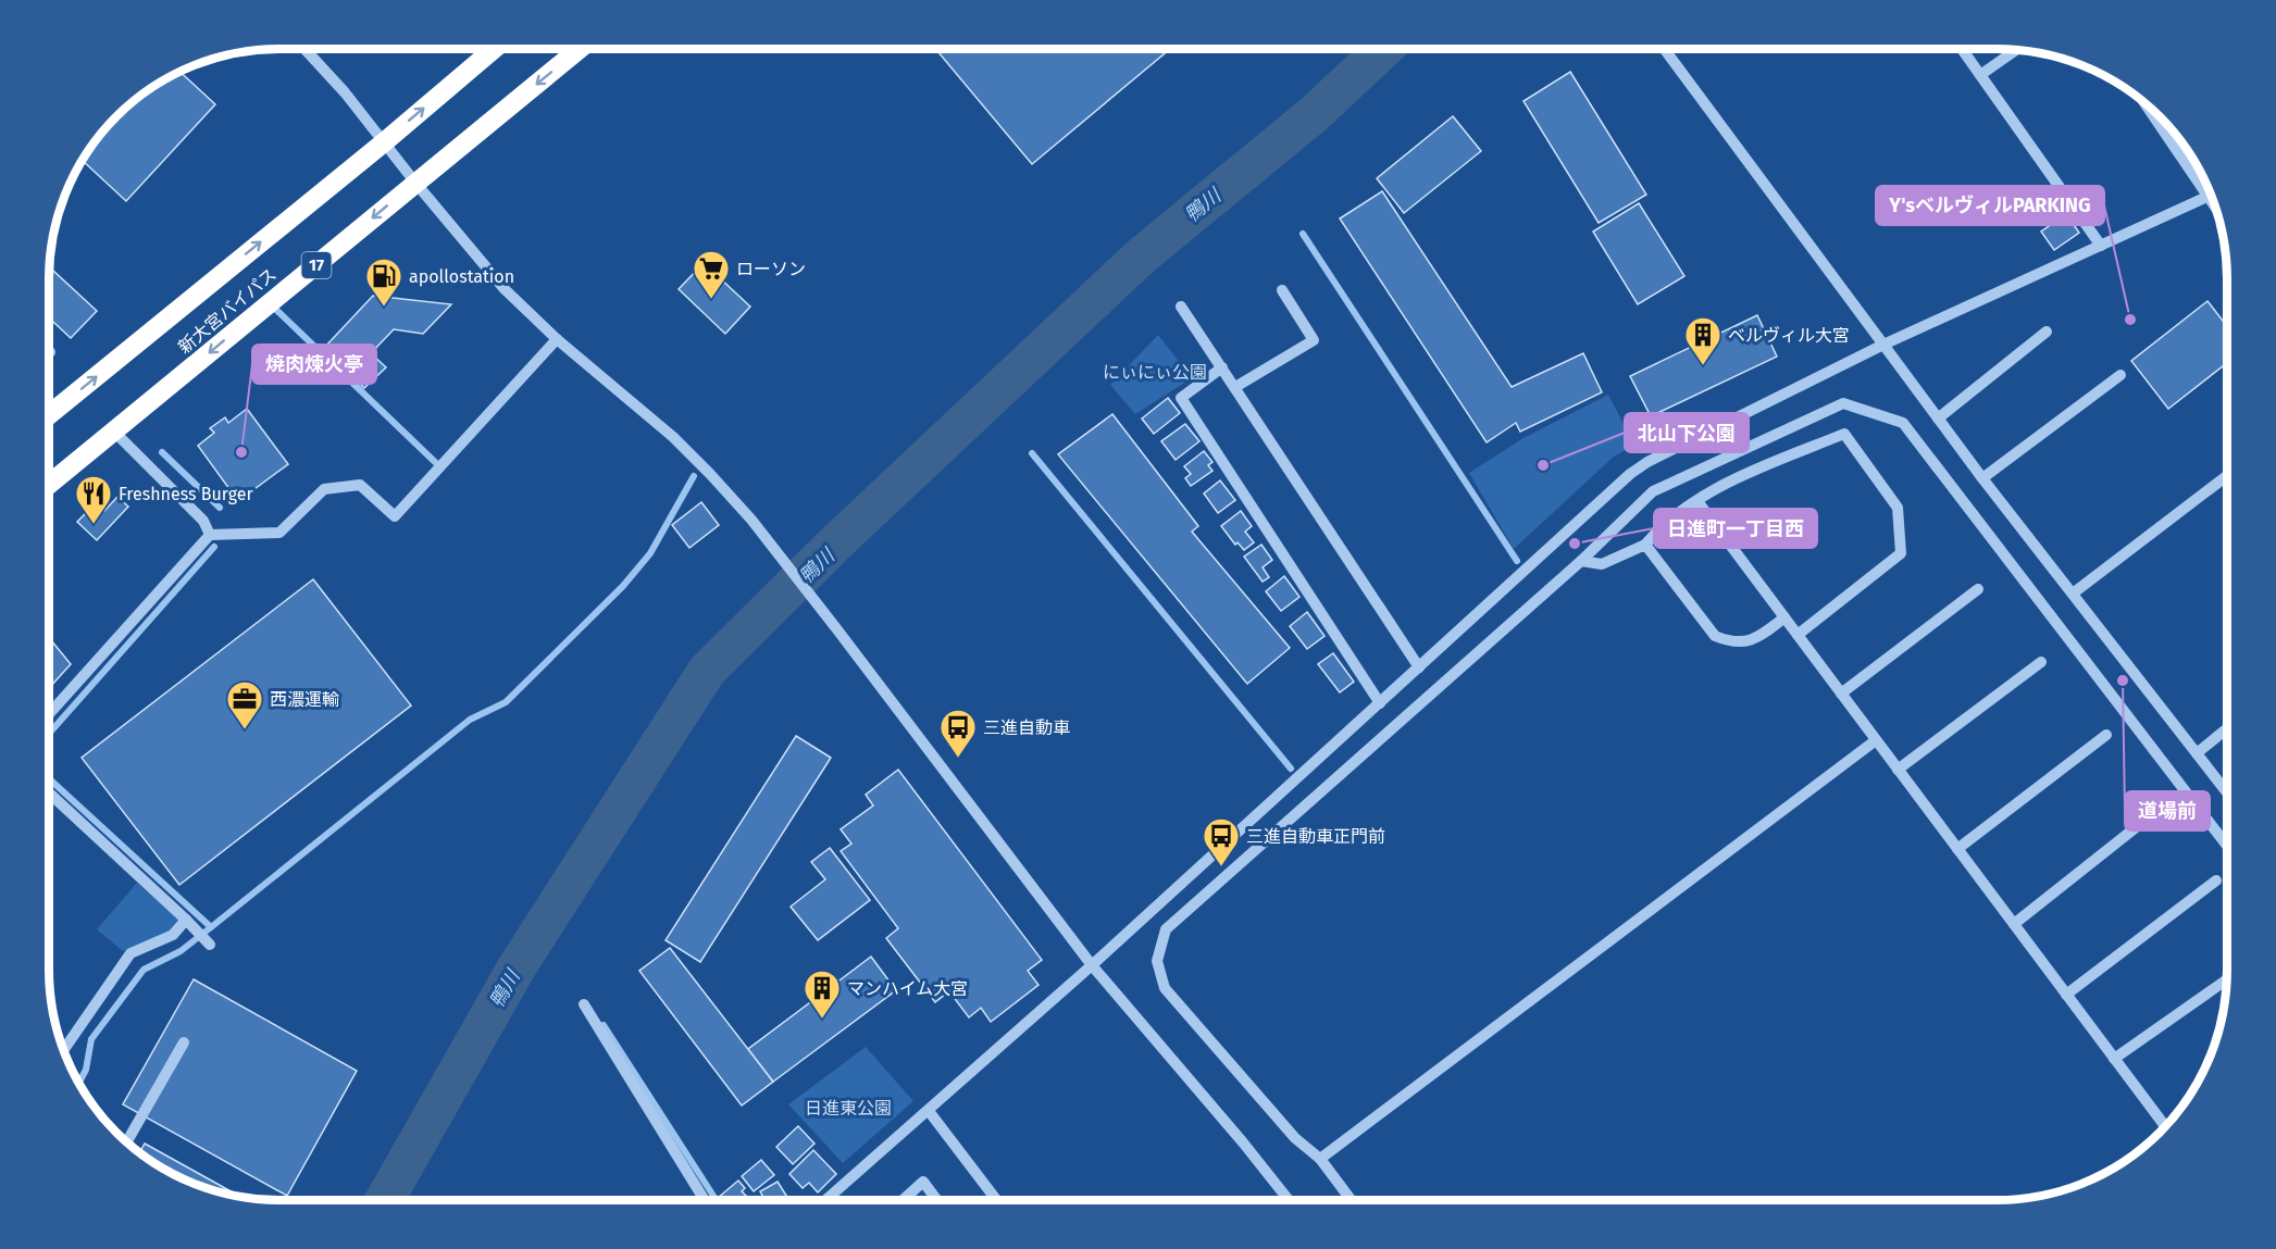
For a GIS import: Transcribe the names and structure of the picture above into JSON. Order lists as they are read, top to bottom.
{
  "streets": {
    "highway": ["17", "新大宮バイパス"]
  },
  "water": ["鴨川"],
  "parks": ["にぃにぃ公園", "日進東公園"],
  "places": {
    "supermarket": ["ローソン"],
    "fuel station": ["apollostation"],
    "other": [
      "Y'sベルヴィルPARKING",
      "焼肉煉火亭",
      "北山下公園",
      "日進町一丁目西",
      "道場前"
    ],
    "building": ["ベルヴィル大宮", "マンハイム大宮"],
    "restaurant": ["Freshness Burger"],
    "office": ["西濃運輸"],
    "bus stop": ["三進自動車", "三進自動車正門前"]
  }
}
